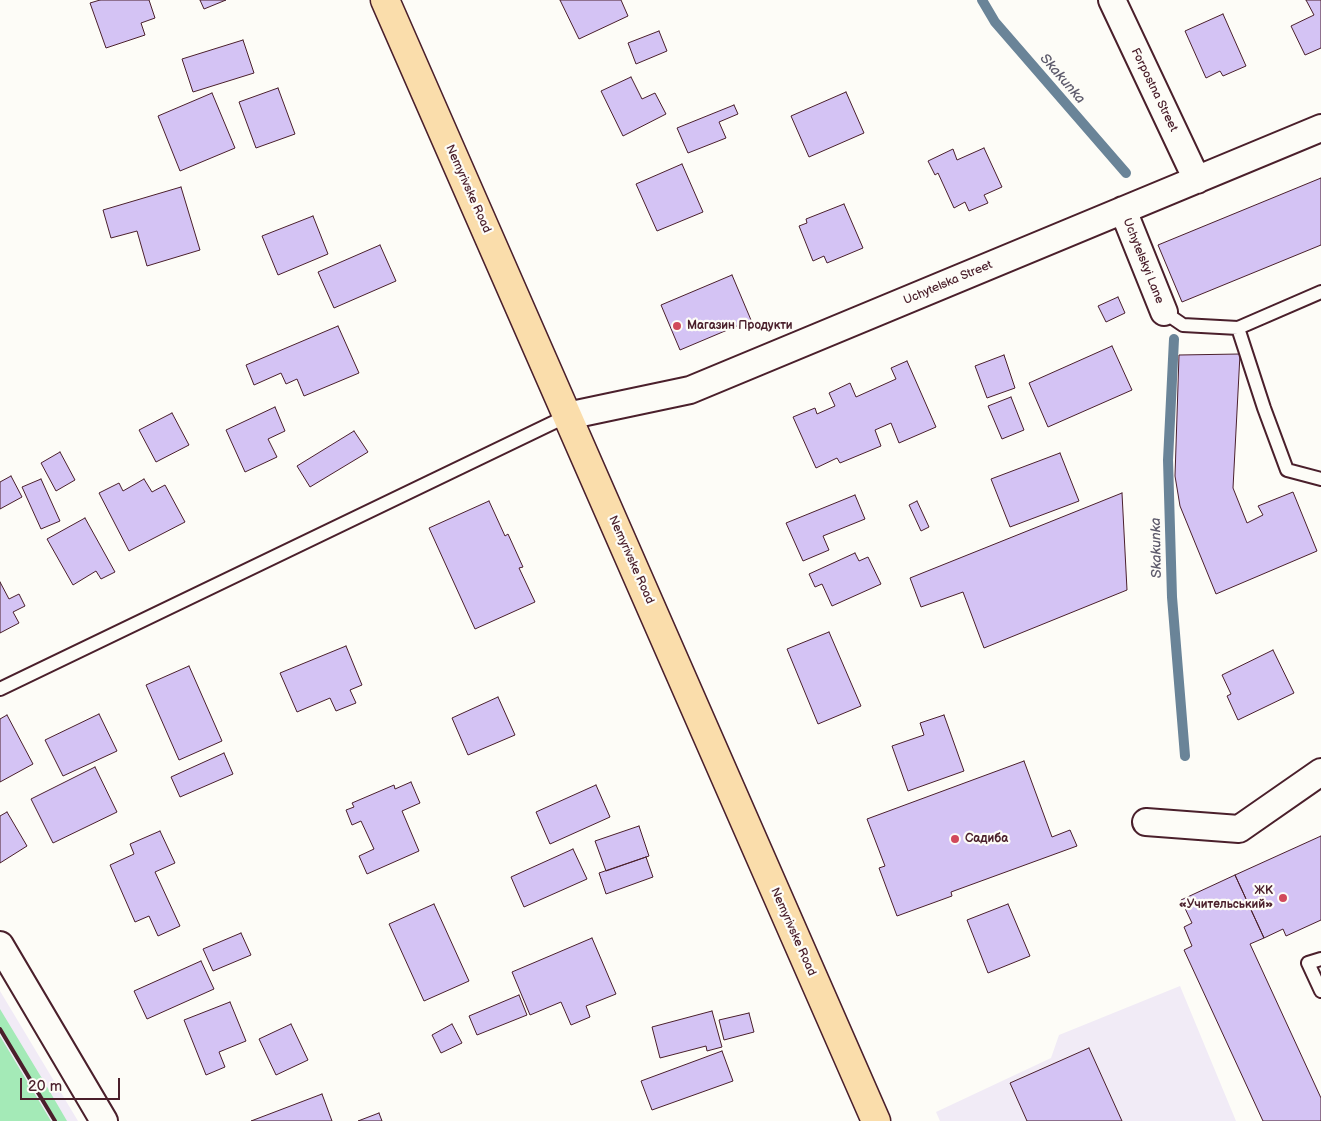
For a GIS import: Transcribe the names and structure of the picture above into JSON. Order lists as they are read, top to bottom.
{
  "streets": {
    "main road": ["Nemyrivske Road"],
    "street": ["Forpostna Street", "Uchytelskyi Lane", "Uchytelska Street"]
  },
  "crossings": [
    ["Forpostna Street", "Uchytelska Street"],
    ["Nemyrivske Road", "Uchytelska Street"],
    ["Uchytelskyi Lane", "Uchytelska Street"]
  ],
  "water": ["Skakunka"],
  "places": ["Магазин Продукти", "Садиба", "ЖК «Учительський»"],
  "scale_bar": "20 m"
}
